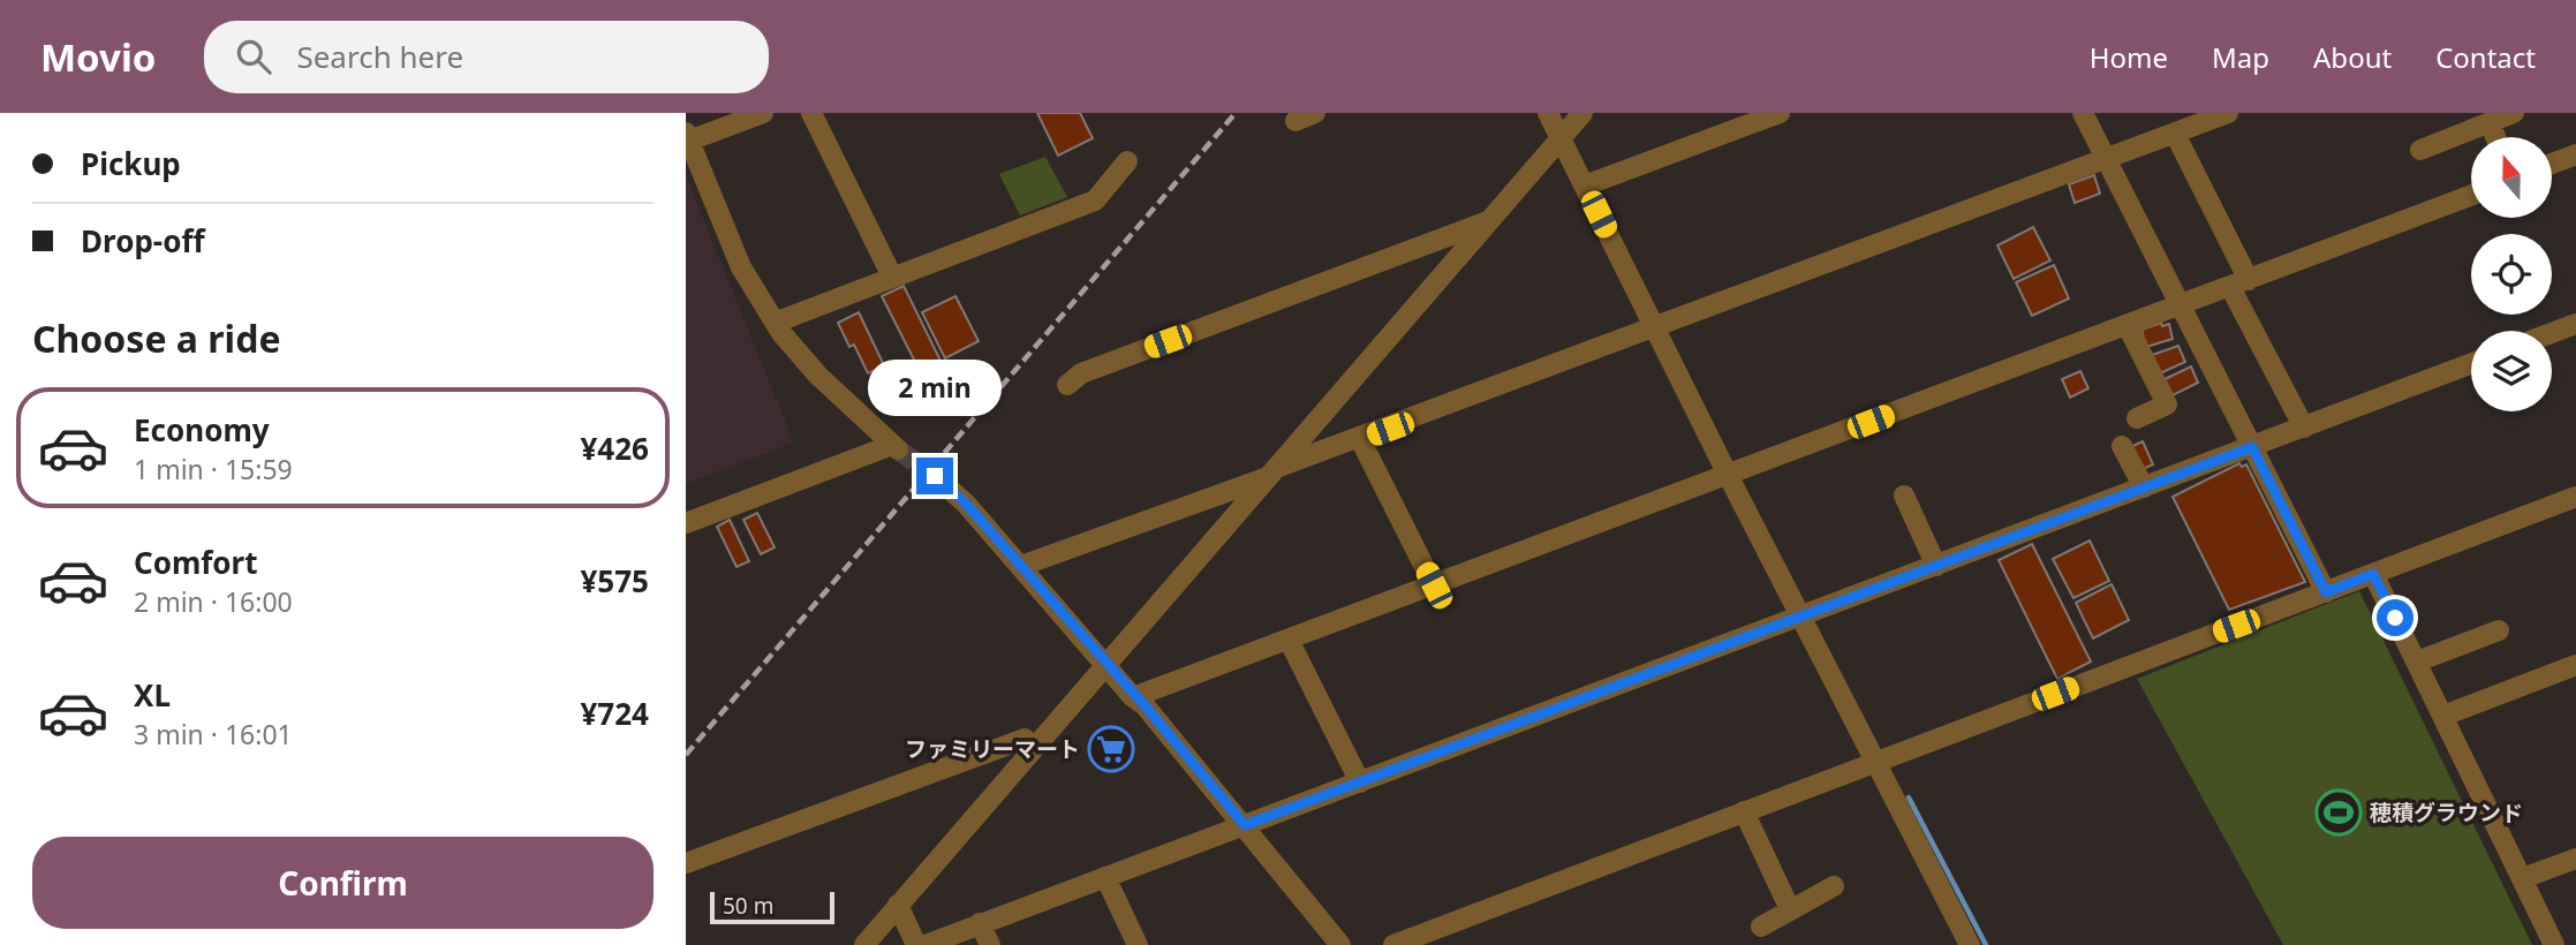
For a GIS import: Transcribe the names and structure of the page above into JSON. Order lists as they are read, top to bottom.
{
  "places": {
    "supermarket": ["ファミリーマート"],
    "sports": ["穂積グラウンド"]
  },
  "scale_bar": "50 m",
  "north": "top",
  "page": {
    "header": "Movio",
    "search": "Search here",
    "nav": [
      "Home",
      "Map",
      "About",
      "Contact"
    ],
    "banner": ["Pickup", "Drop-off"],
    "heading": "Choose a ride",
    "bubble": "2 min",
    "list": [
      {
        "name": "Economy",
        "note": "1 min · 15:59",
        "value": "¥426"
      },
      {
        "name": "Comfort",
        "note": "2 min · 16:00",
        "value": "¥575"
      },
      {
        "name": "XL",
        "note": "3 min · 16:01",
        "value": "¥724"
      }
    ],
    "buttons": "Confirm",
    "scale": "50 m"
  }
}
